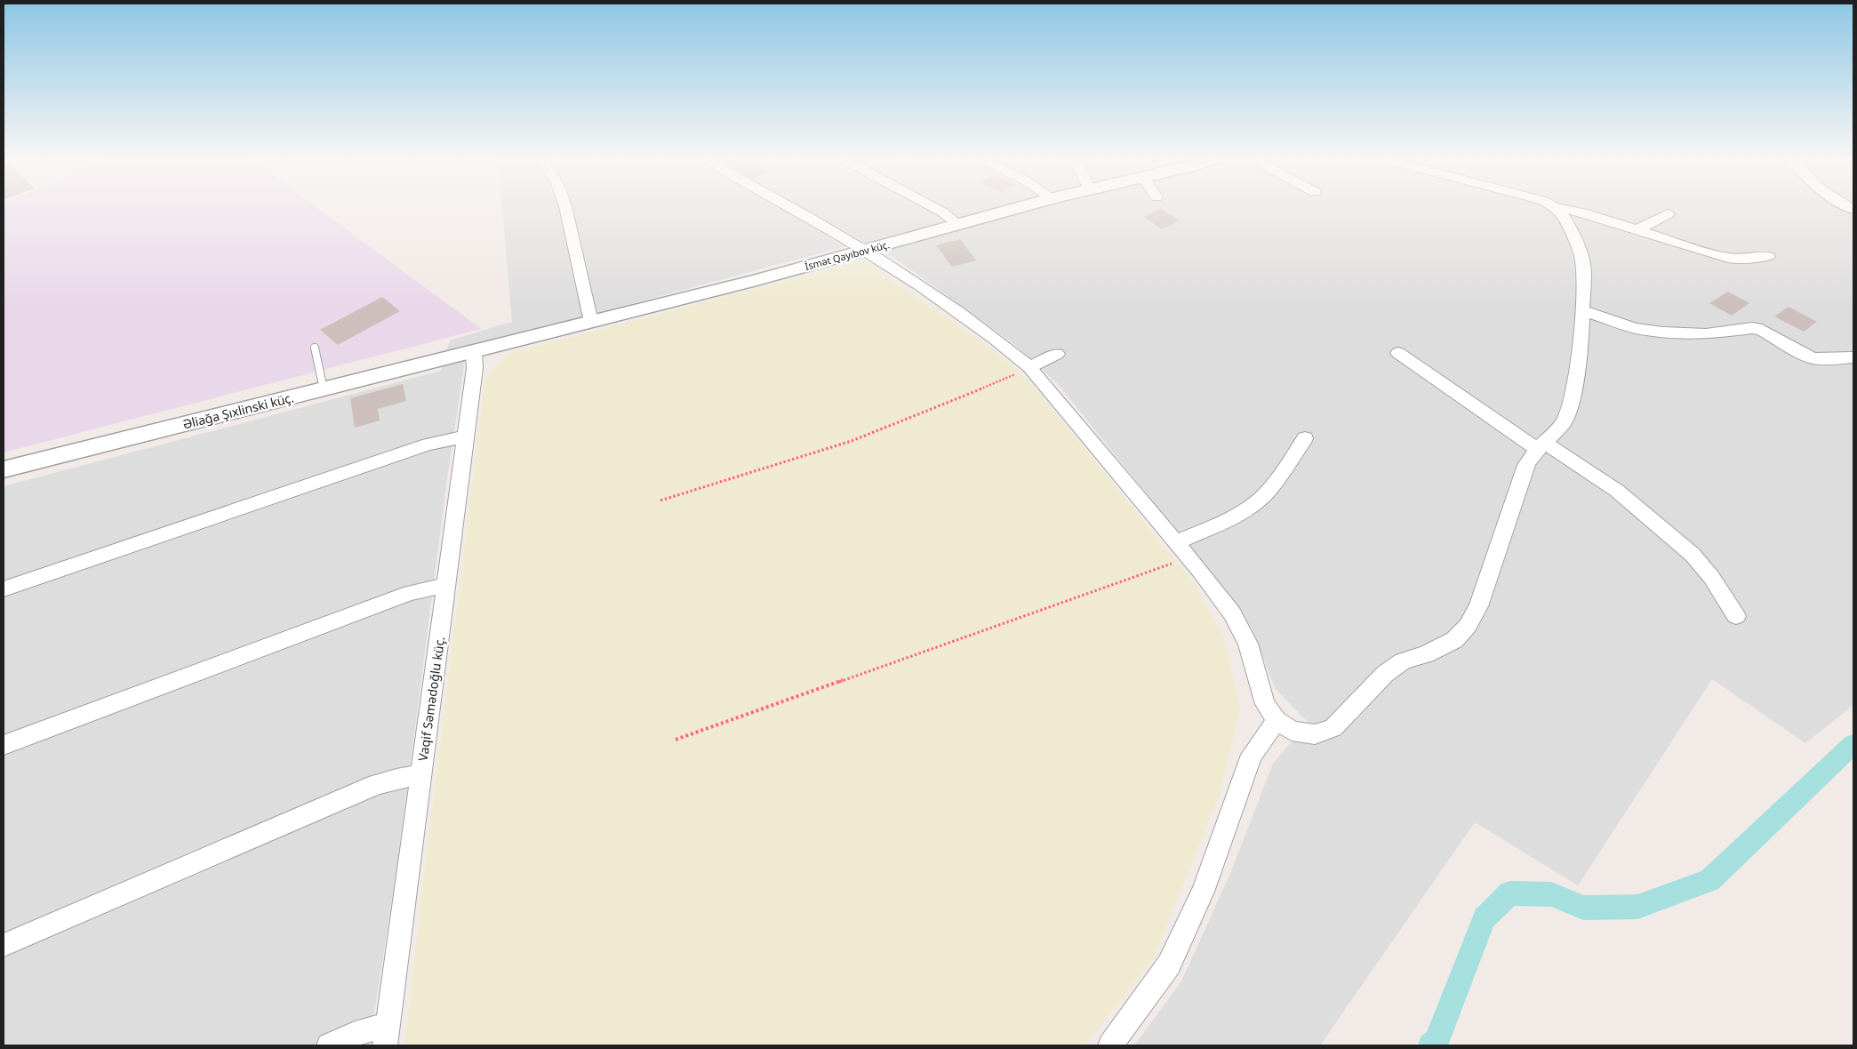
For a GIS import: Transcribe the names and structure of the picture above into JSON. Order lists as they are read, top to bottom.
{
  "streets": {
    "street": ["İsmət Qayıbov küç.", "Əliağa Şıxlinski küç.", "Vaqif Səmədoğlu küç."]
  },
  "crossings": [
    ["İsmət Qayıbov küç.", "Əliağa Şıxlinski küç."],
    ["İsmət Qayıbov küç.", "Vaqif Səmədoğlu küç."],
    ["Əliağa Şıxlinski küç.", "Vaqif Səmədoğlu küç."]
  ]
}
